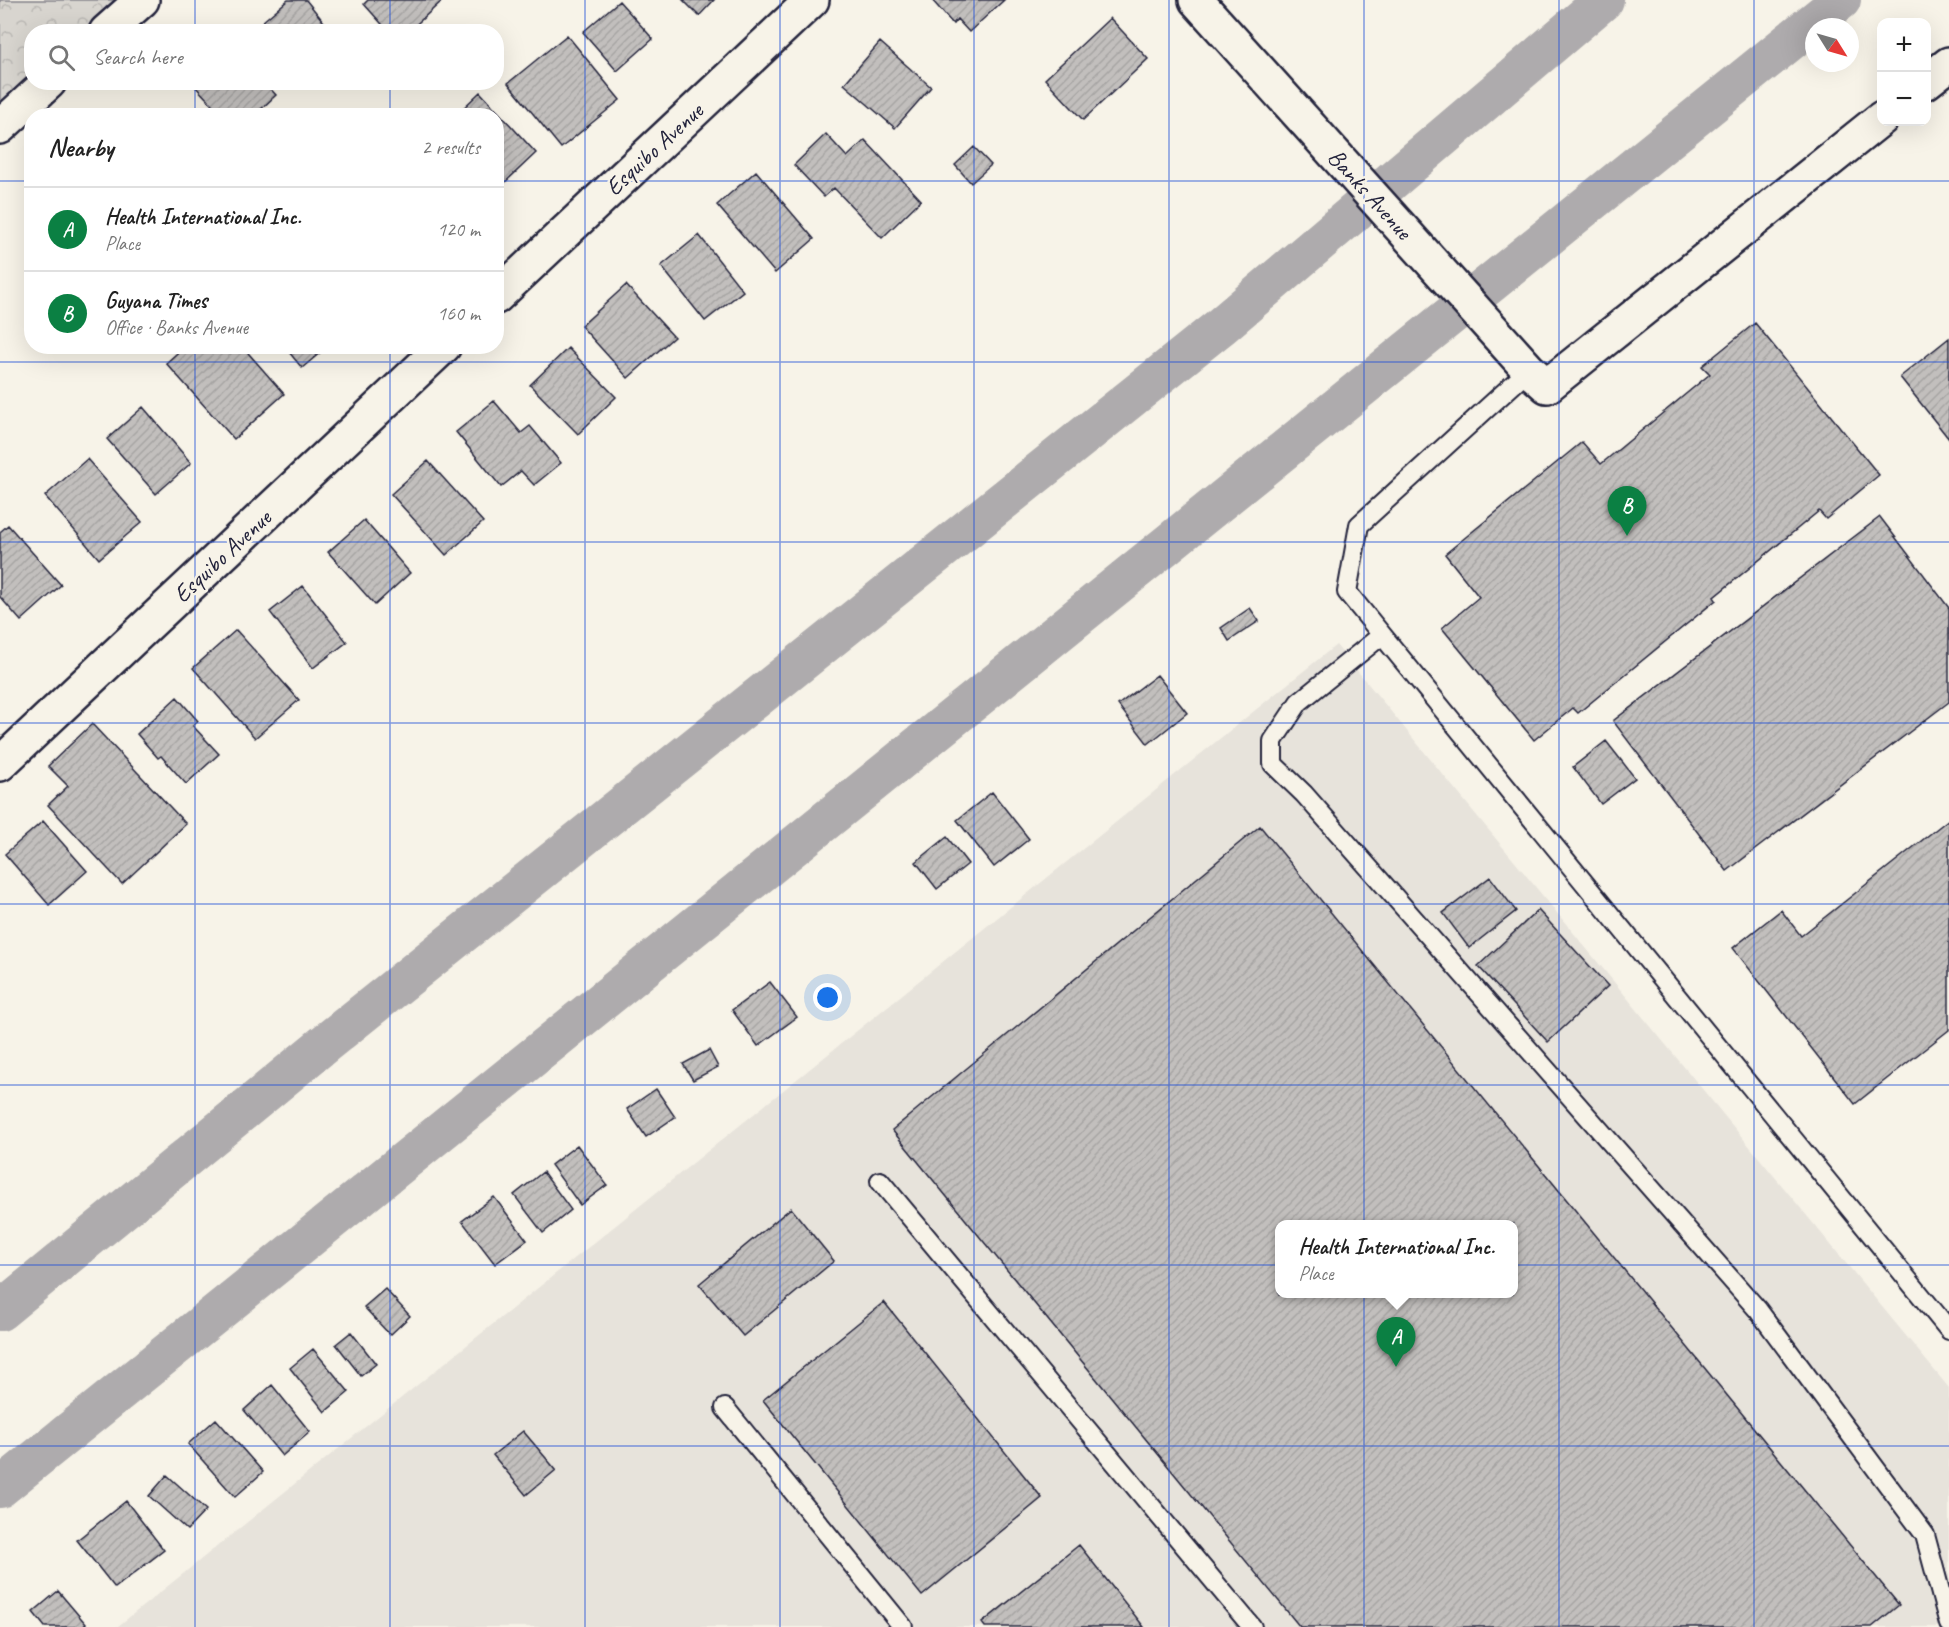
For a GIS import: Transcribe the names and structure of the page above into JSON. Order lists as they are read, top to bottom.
{
  "streets": {
    "street": ["Esquibo Avenue", "Banks Avenue"]
  },
  "north": "bottom right",
  "page": {
    "map_buttons": ["+", "−"],
    "search": "Search here",
    "heading": ["Nearby", "2 results"],
    "list": [
      {
        "mark": "A",
        "name": "Health International Inc.",
        "note": "Place",
        "value": "120 m"
      },
      {
        "mark": "B",
        "name": "Guyana Times",
        "note": "Office · Banks Avenue",
        "value": "160 m"
      }
    ],
    "pins": ["B", "A"],
    "popup": ["Health International Inc.", "Place"]
  }
}
